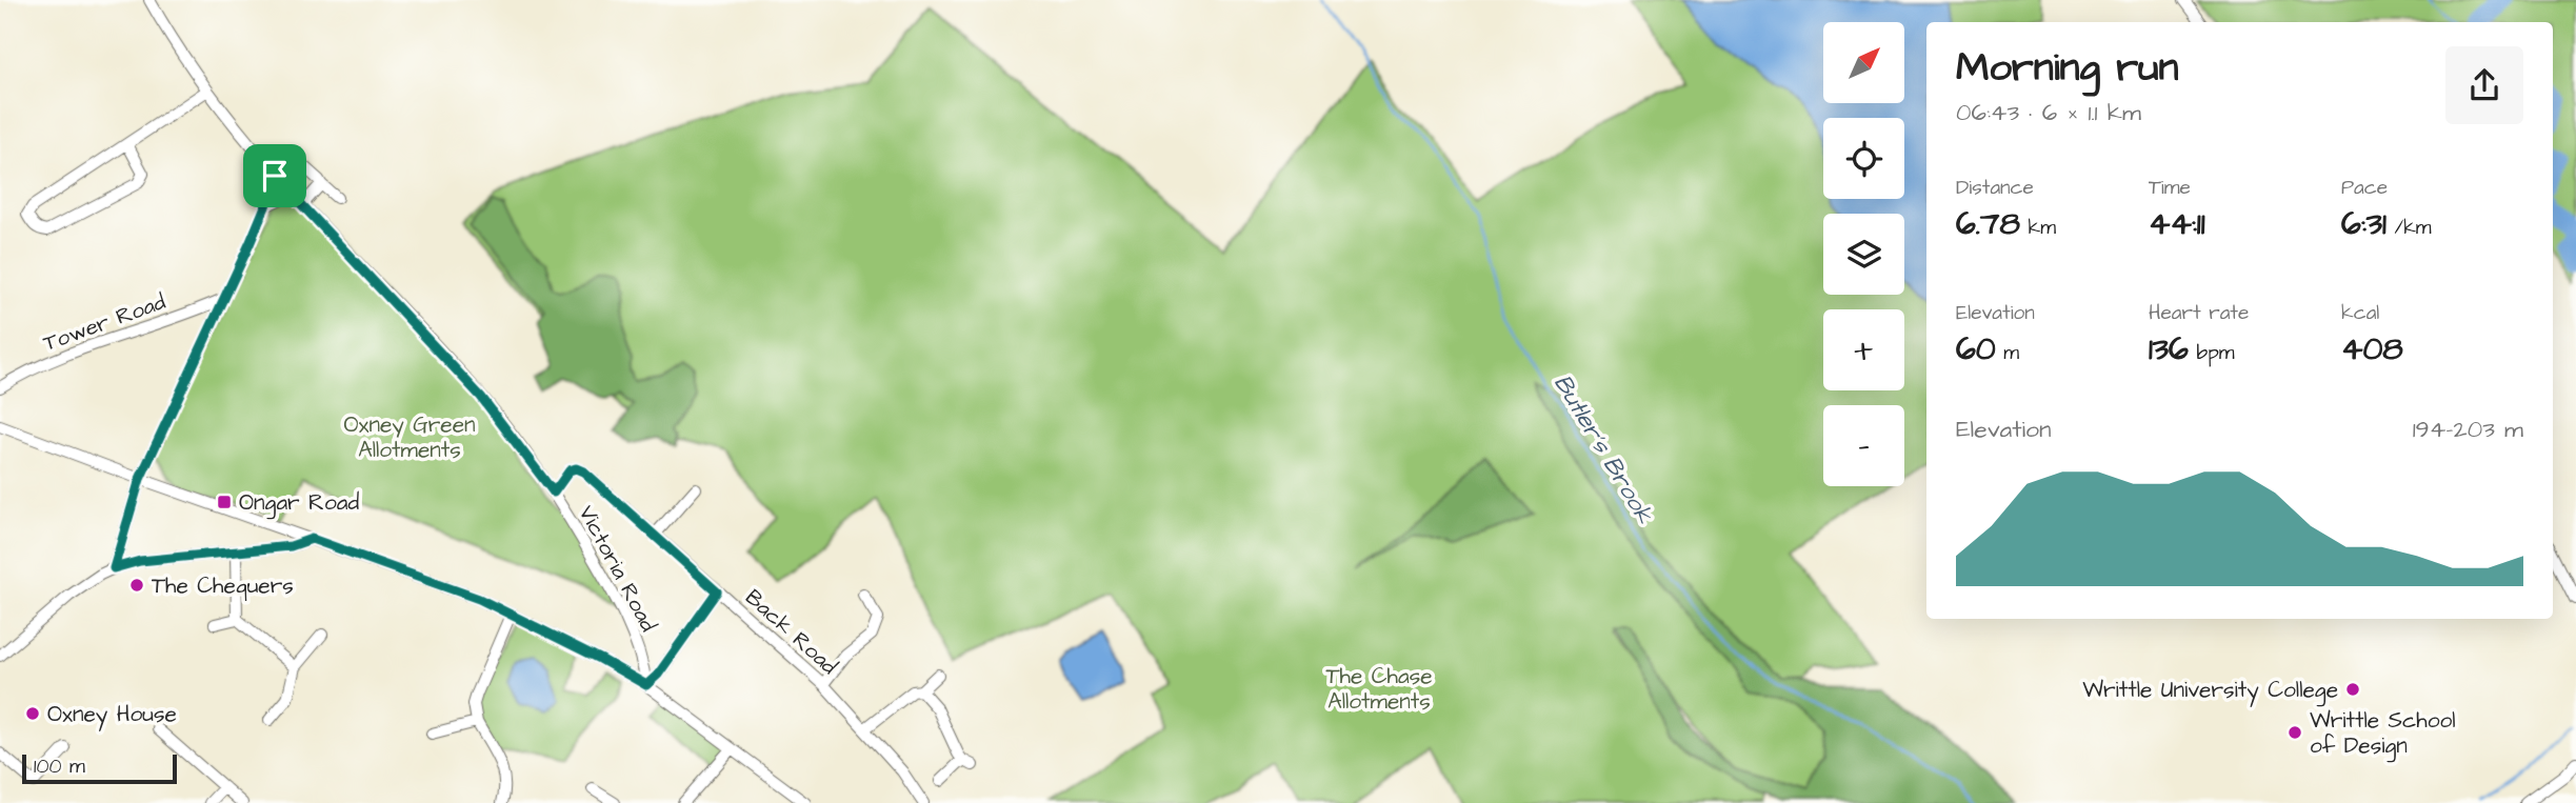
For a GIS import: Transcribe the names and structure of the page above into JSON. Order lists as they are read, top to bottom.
{
  "streets": {
    "street": ["Tower Road", "Victoria Road", "Back Road"]
  },
  "crossings": [
    ["Victoria Road", "Back Road"]
  ],
  "water": ["Butler's Brook"],
  "parks": ["Oxney Green Allotments", "The Chase Allotments"],
  "places": {
    "transit": ["Ongar Road"],
    "other": [
      "The Chequers",
      "Writtle University College",
      "Oxney House",
      "Writtle School of Design"
    ]
  },
  "scale_bar": "100 m",
  "north": "top right",
  "page": {
    "map_buttons": ["+", "−"],
    "heading": ["Morning run", "06:43 · 6 × 1.1 km"],
    "stats": [
      ["Distance", "6.78 km"],
      ["Time", "44:11"],
      ["Pace", "6:31 /km"],
      ["Elevation", "60 m"],
      ["Heart rate", "136 bpm"],
      ["kcal", "408"]
    ],
    "chart": ["Elevation", "194–203 m"],
    "scale": "100 m"
  }
}
